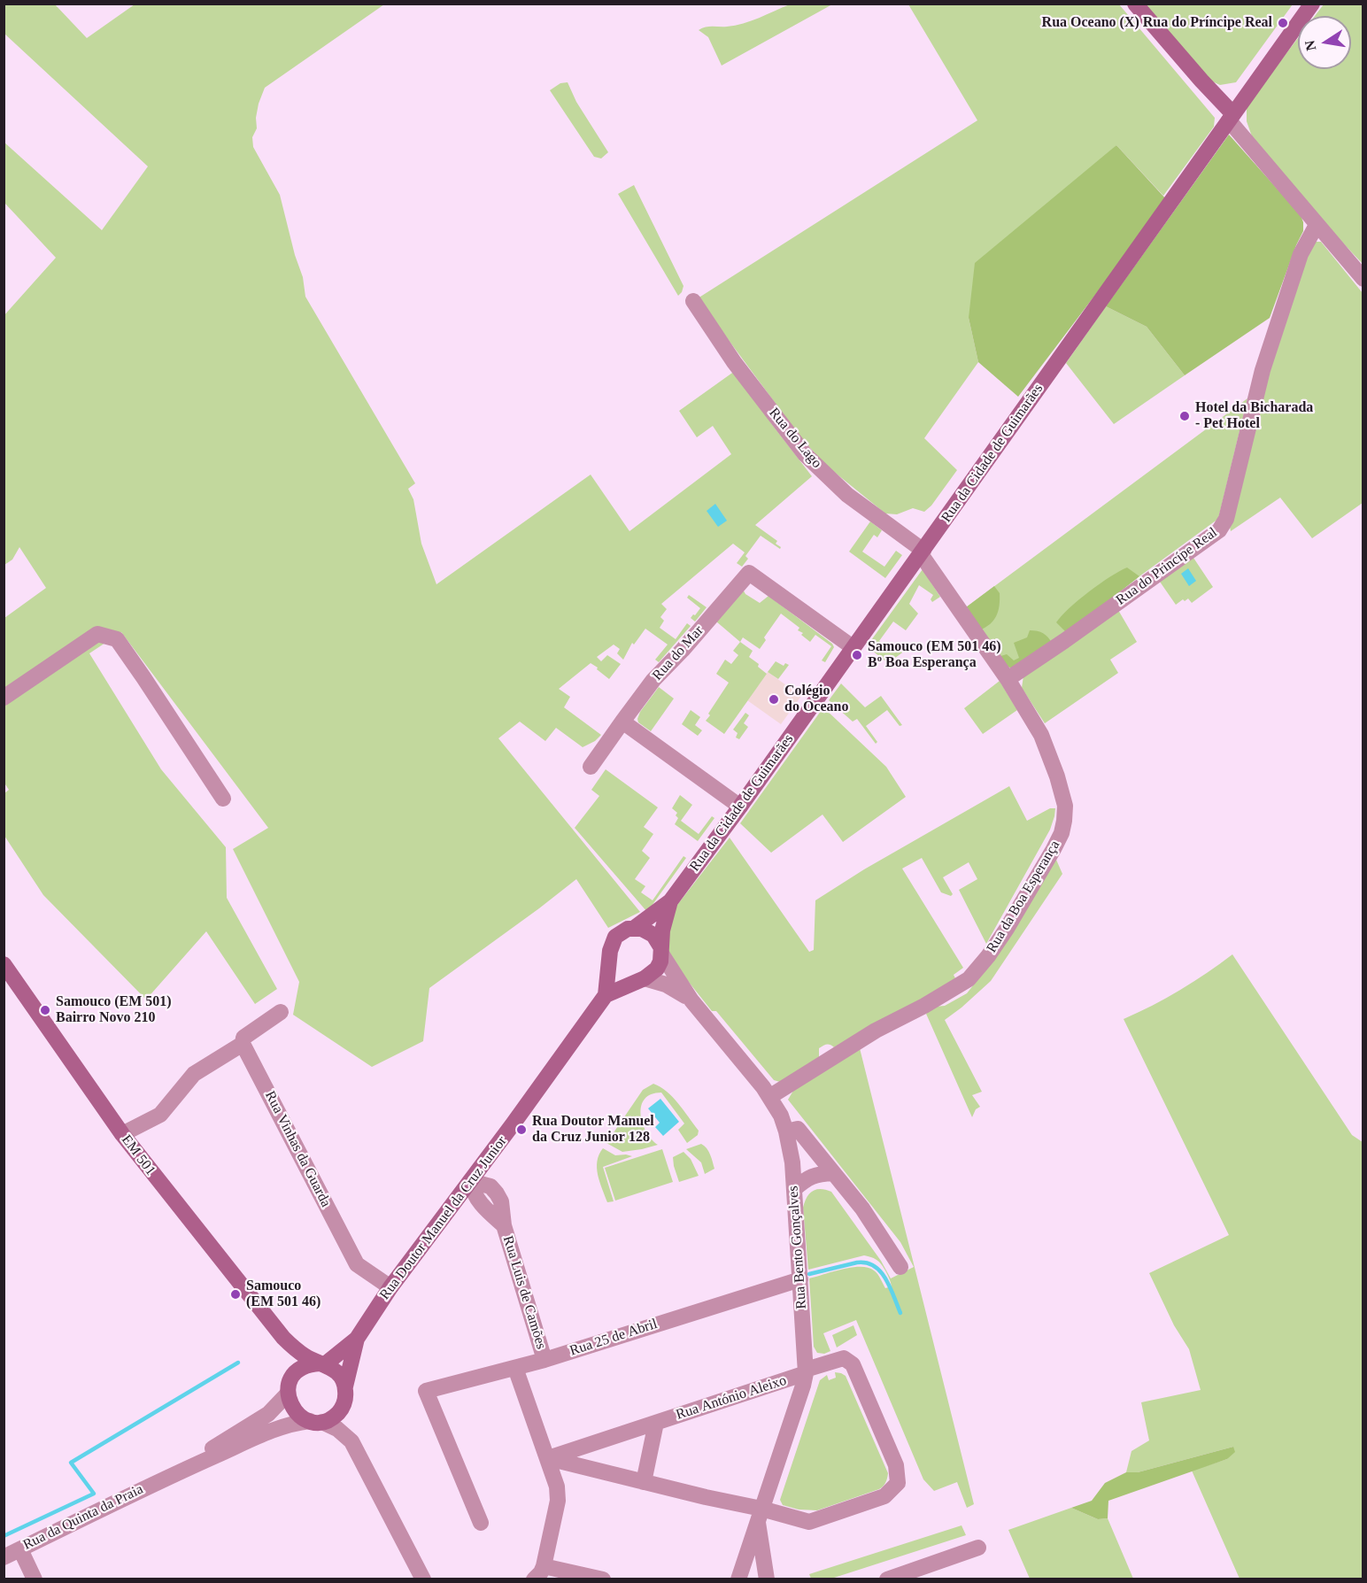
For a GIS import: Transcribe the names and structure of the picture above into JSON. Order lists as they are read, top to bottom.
{
  "streets": {
    "main road": ["Rua da Cidade de Guimarães", "EM 501", "Rua Doutor Manuel da Cruz Junior"],
    "street": [
      "Rua do Lago",
      "Rua do Princípe Real",
      "Rua do Mar",
      "Rua da Boa Esperança",
      "Rua Vinhas da Guarda",
      "Rua Bento Gonçalves",
      "Rua Luis de Camões",
      "Rua 25 de Abril",
      "Rua António Aleixo",
      "Rua da Quinta da Praia"
    ]
  },
  "crossings": [
    ["Rua do Lago", "Rua da Cidade de Guimarães"],
    ["Rua do Lago", "Rua da Boa Esperança"],
    ["Rua da Cidade de Guimarães", "Rua do Mar"],
    ["Rua da Cidade de Guimarães", "Rua da Boa Esperança"],
    ["Rua do Princípe Real", "Rua da Boa Esperança"],
    ["Rua da Boa Esperança", "Rua Bento Gonçalves"],
    ["Rua Vinhas da Guarda", "Rua Doutor Manuel da Cruz Junior"],
    ["EM 501", "Rua da Quinta da Praia"],
    ["Rua Doutor Manuel da Cruz Junior", "Rua Luis de Camões"],
    ["Rua Bento Gonçalves", "Rua 25 de Abril"],
    ["Rua Bento Gonçalves", "Rua António Aleixo"],
    ["Rua Luis de Camões", "Rua 25 de Abril"]
  ],
  "places": [
    "Rua Oceano (X) Rua do Príncipe Real",
    "Hotel da Bicharada - Pet Hotel",
    "Samouco (EM 501 46) Bº Boa Esperança",
    "Colégio do Oceano",
    "Samouco (EM 501) Bairro Novo 210",
    "Rua Doutor Manuel da Cruz Junior 128",
    "Samouco (EM 501 46)"
  ],
  "north": "left"
}
